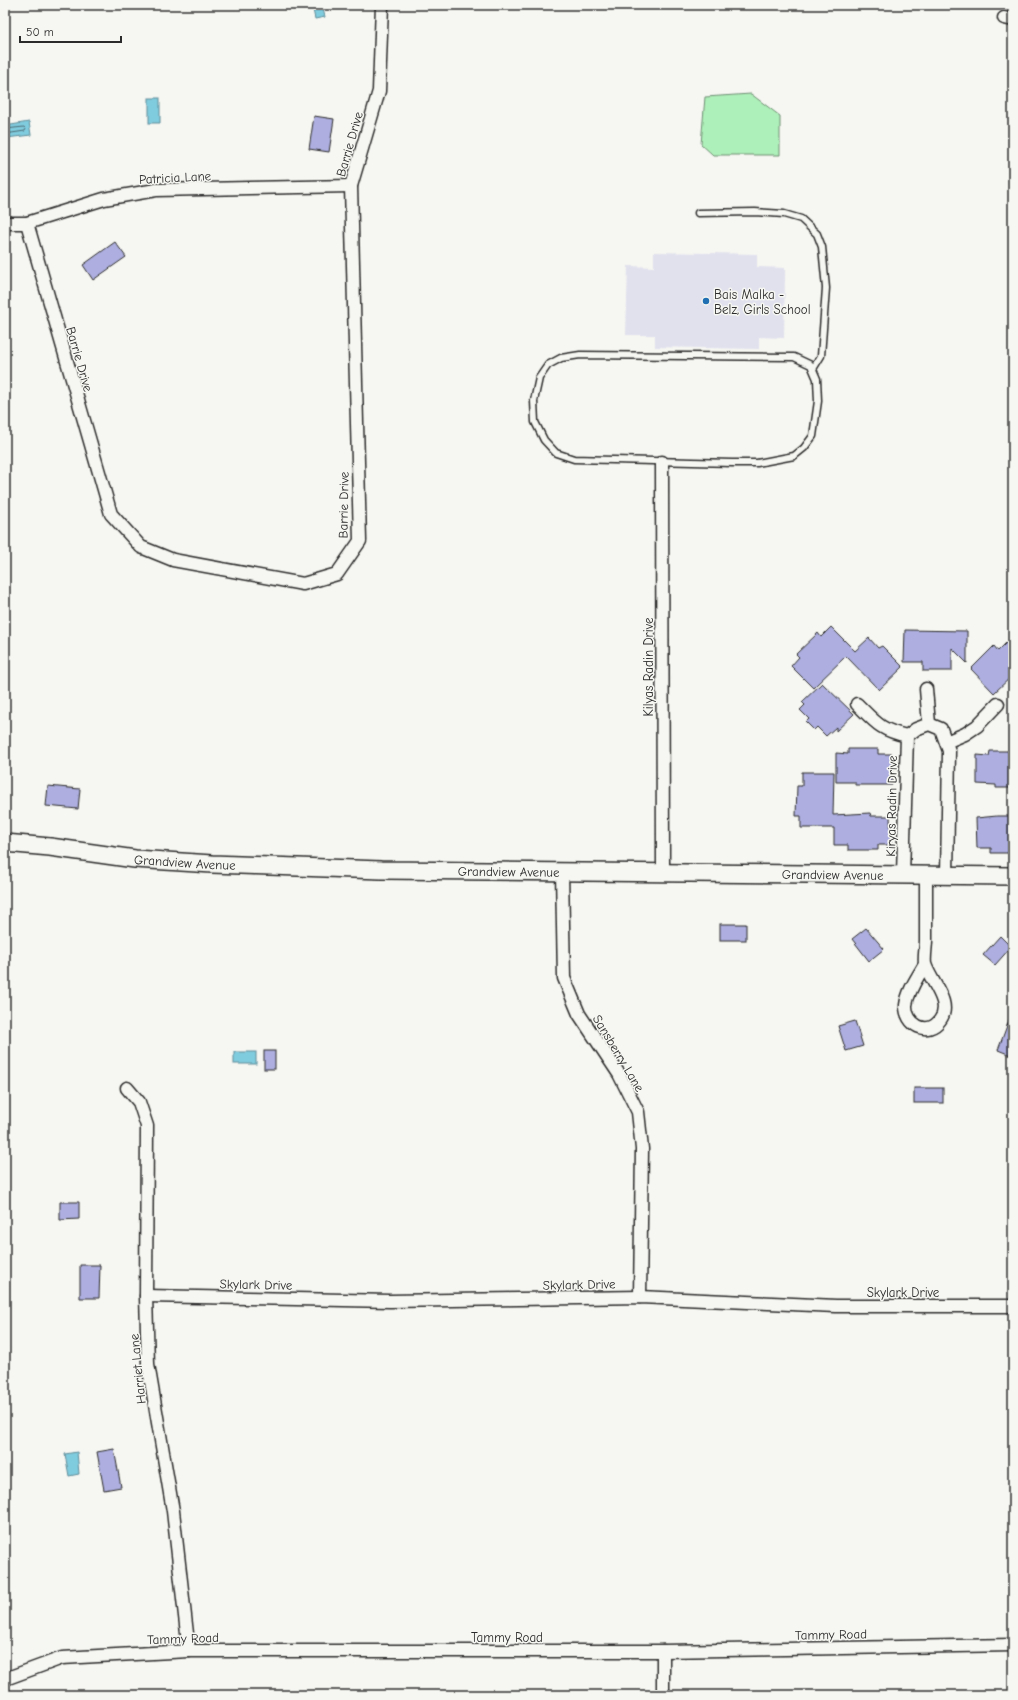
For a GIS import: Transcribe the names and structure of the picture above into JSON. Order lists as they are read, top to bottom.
{
  "streets": {
    "street": [
      "Barrie Drive",
      "Patricia Lane",
      "Kilyas Radin Drive",
      "Kiryas Radin Drive",
      "Grandview Avenue",
      "Sansberry Lane",
      "Skylark Drive",
      "Harriet Lane",
      "Tammy Road"
    ]
  },
  "crossings": [
    ["Barrie Drive", "Patricia Lane"],
    ["Kilyas Radin Drive", "Grandview Avenue"],
    ["Kiryas Radin Drive", "Grandview Avenue"],
    ["Grandview Avenue", "Sansberry Lane"],
    ["Sansberry Lane", "Skylark Drive"],
    ["Skylark Drive", "Harriet Lane"],
    ["Harriet Lane", "Tammy Road"]
  ],
  "places": ["Bais Malka - Belz, Girls School"],
  "scale_bar": "50 m"
}
